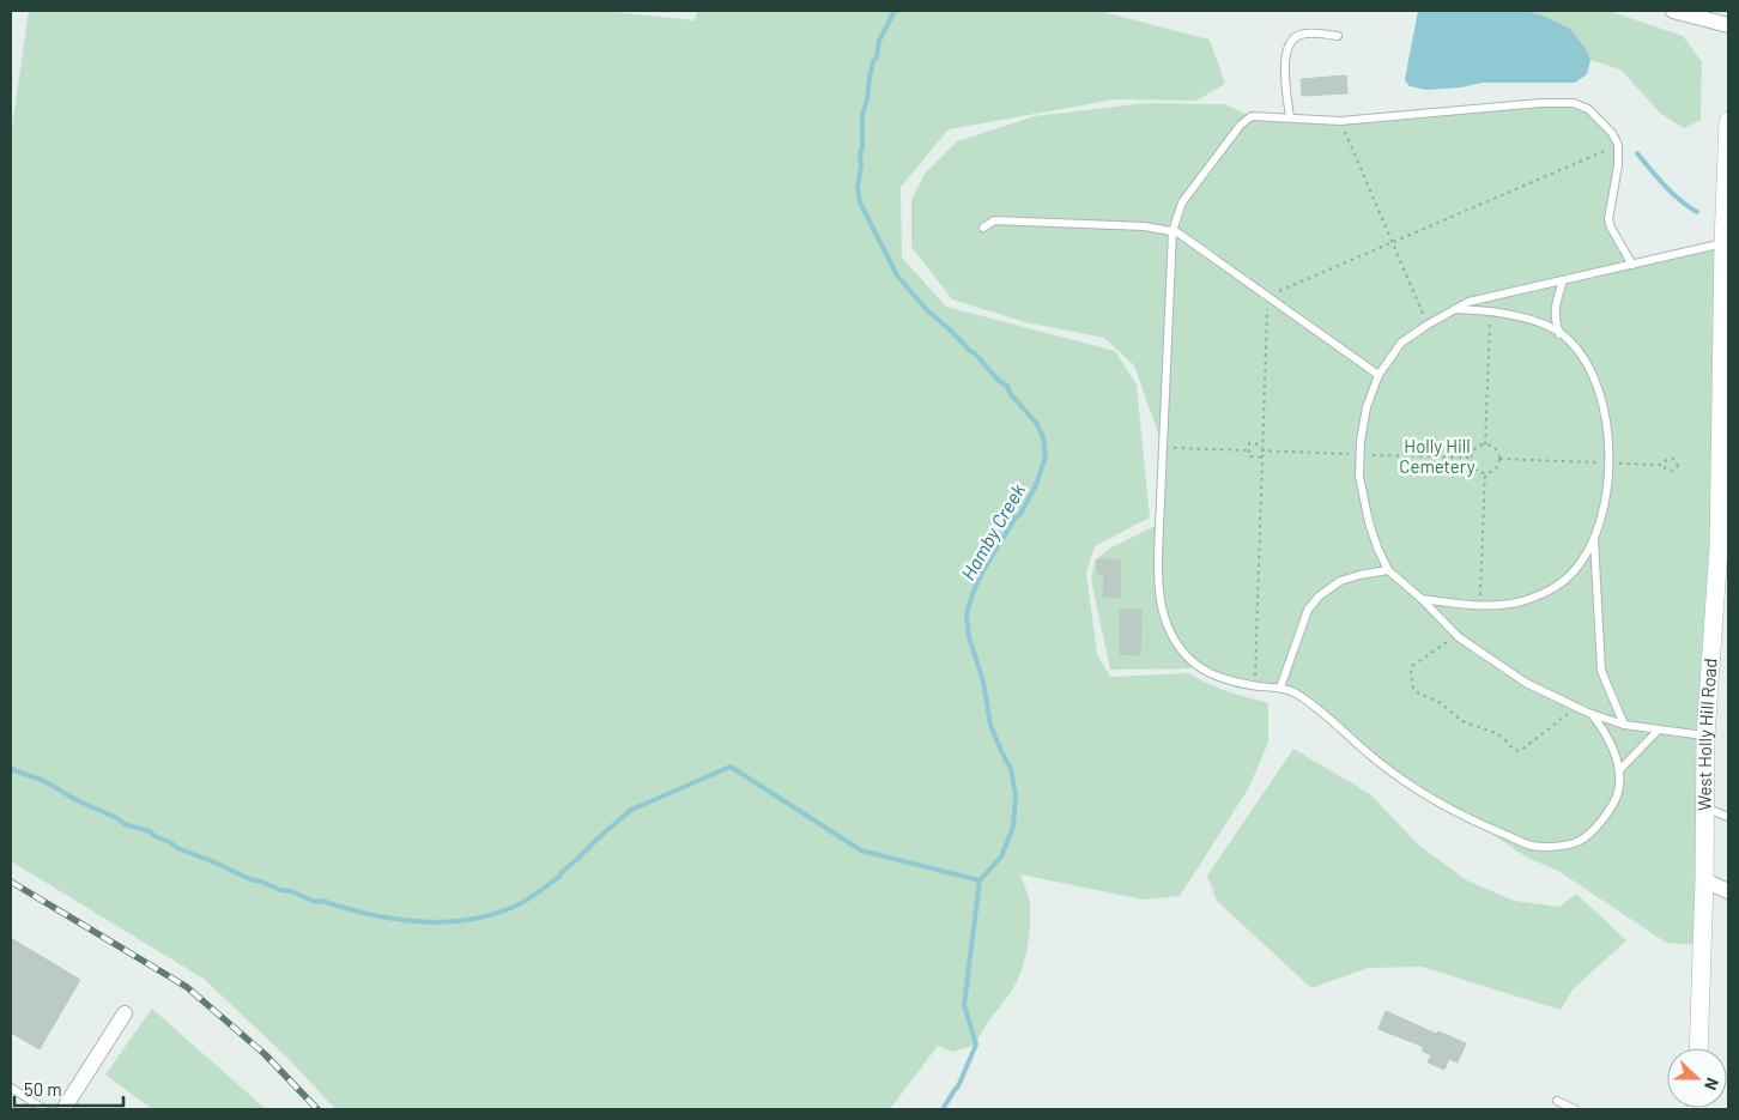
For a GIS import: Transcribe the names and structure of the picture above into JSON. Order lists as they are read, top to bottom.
{
  "streets": {
    "street": ["West Holly Hill Road"]
  },
  "water": ["Hamby Creek"],
  "parks": ["Holly Hill Cemetery"],
  "scale_bar": "50 m",
  "north": "right"
}
